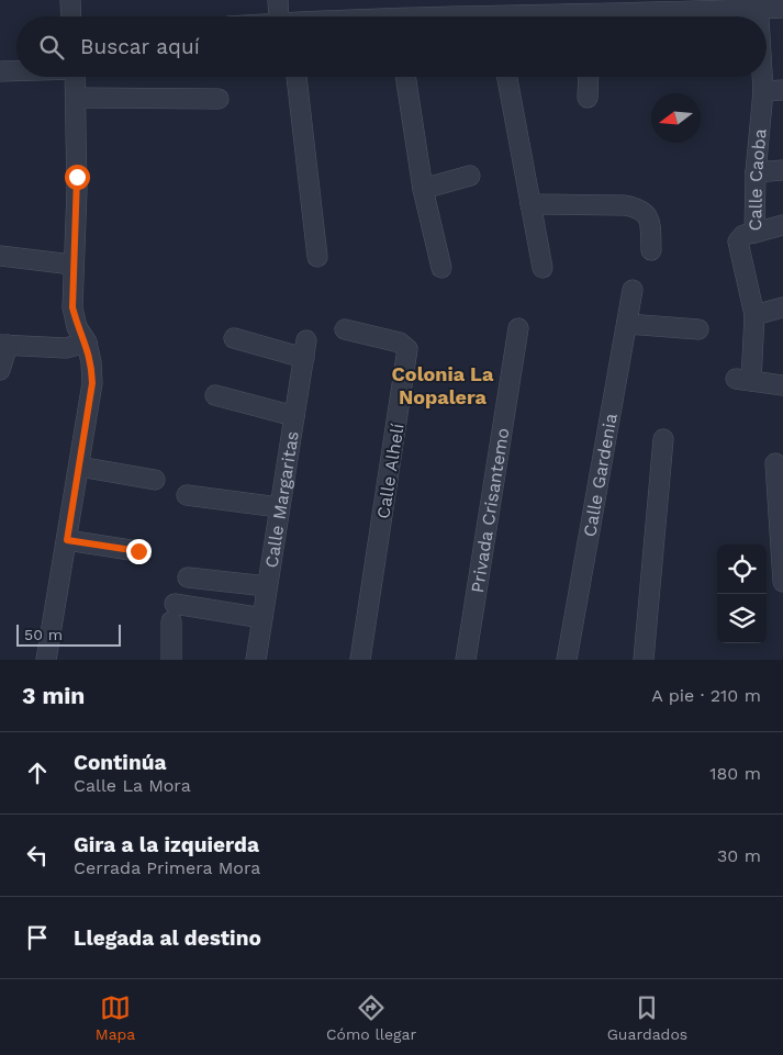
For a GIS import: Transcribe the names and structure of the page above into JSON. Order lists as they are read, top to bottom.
{
  "streets": {
    "street": [
      "Calle Caoba",
      "Calle Alhelí",
      "Calle Gardenia",
      "Calle Margaritas",
      "Privada Crisantemo"
    ]
  },
  "districts": ["Colonia La Nopalera"],
  "scale_bar": "50 m",
  "north": "left",
  "page": {
    "search": "Buscar aquí",
    "scale": "50 m",
    "heading": ["3 min", "A pie · 210 m"],
    "list": [
      ["Continúa", "Calle La Mora", "180 m"],
      ["Gira a la izquierda", "Cerrada Primera Mora", "30 m"],
      "Llegada al destino"
    ],
    "nav": ["Mapa", "Cómo llegar", "Guardados"]
  }
}
